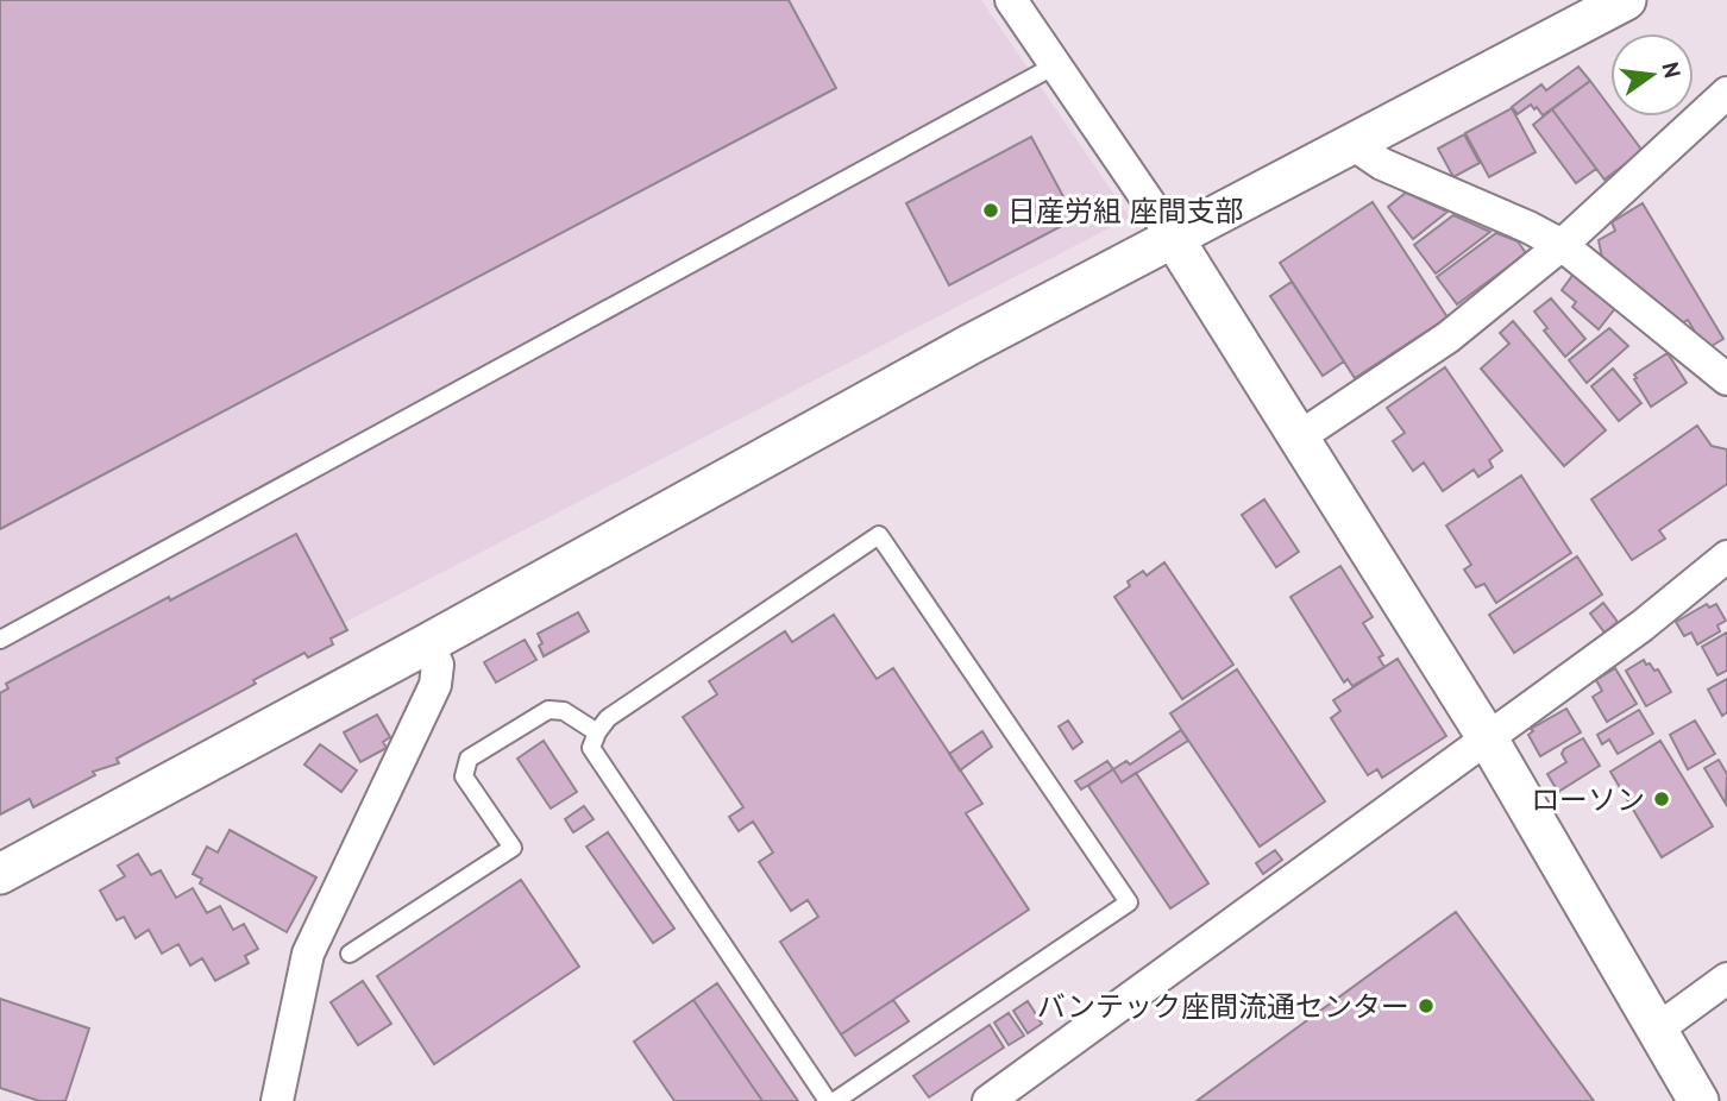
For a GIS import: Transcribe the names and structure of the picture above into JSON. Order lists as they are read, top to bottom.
{
  "places": ["日産労組 座間支部", "ローソン", "バンテック座間流通センター"],
  "north": "right"
}
